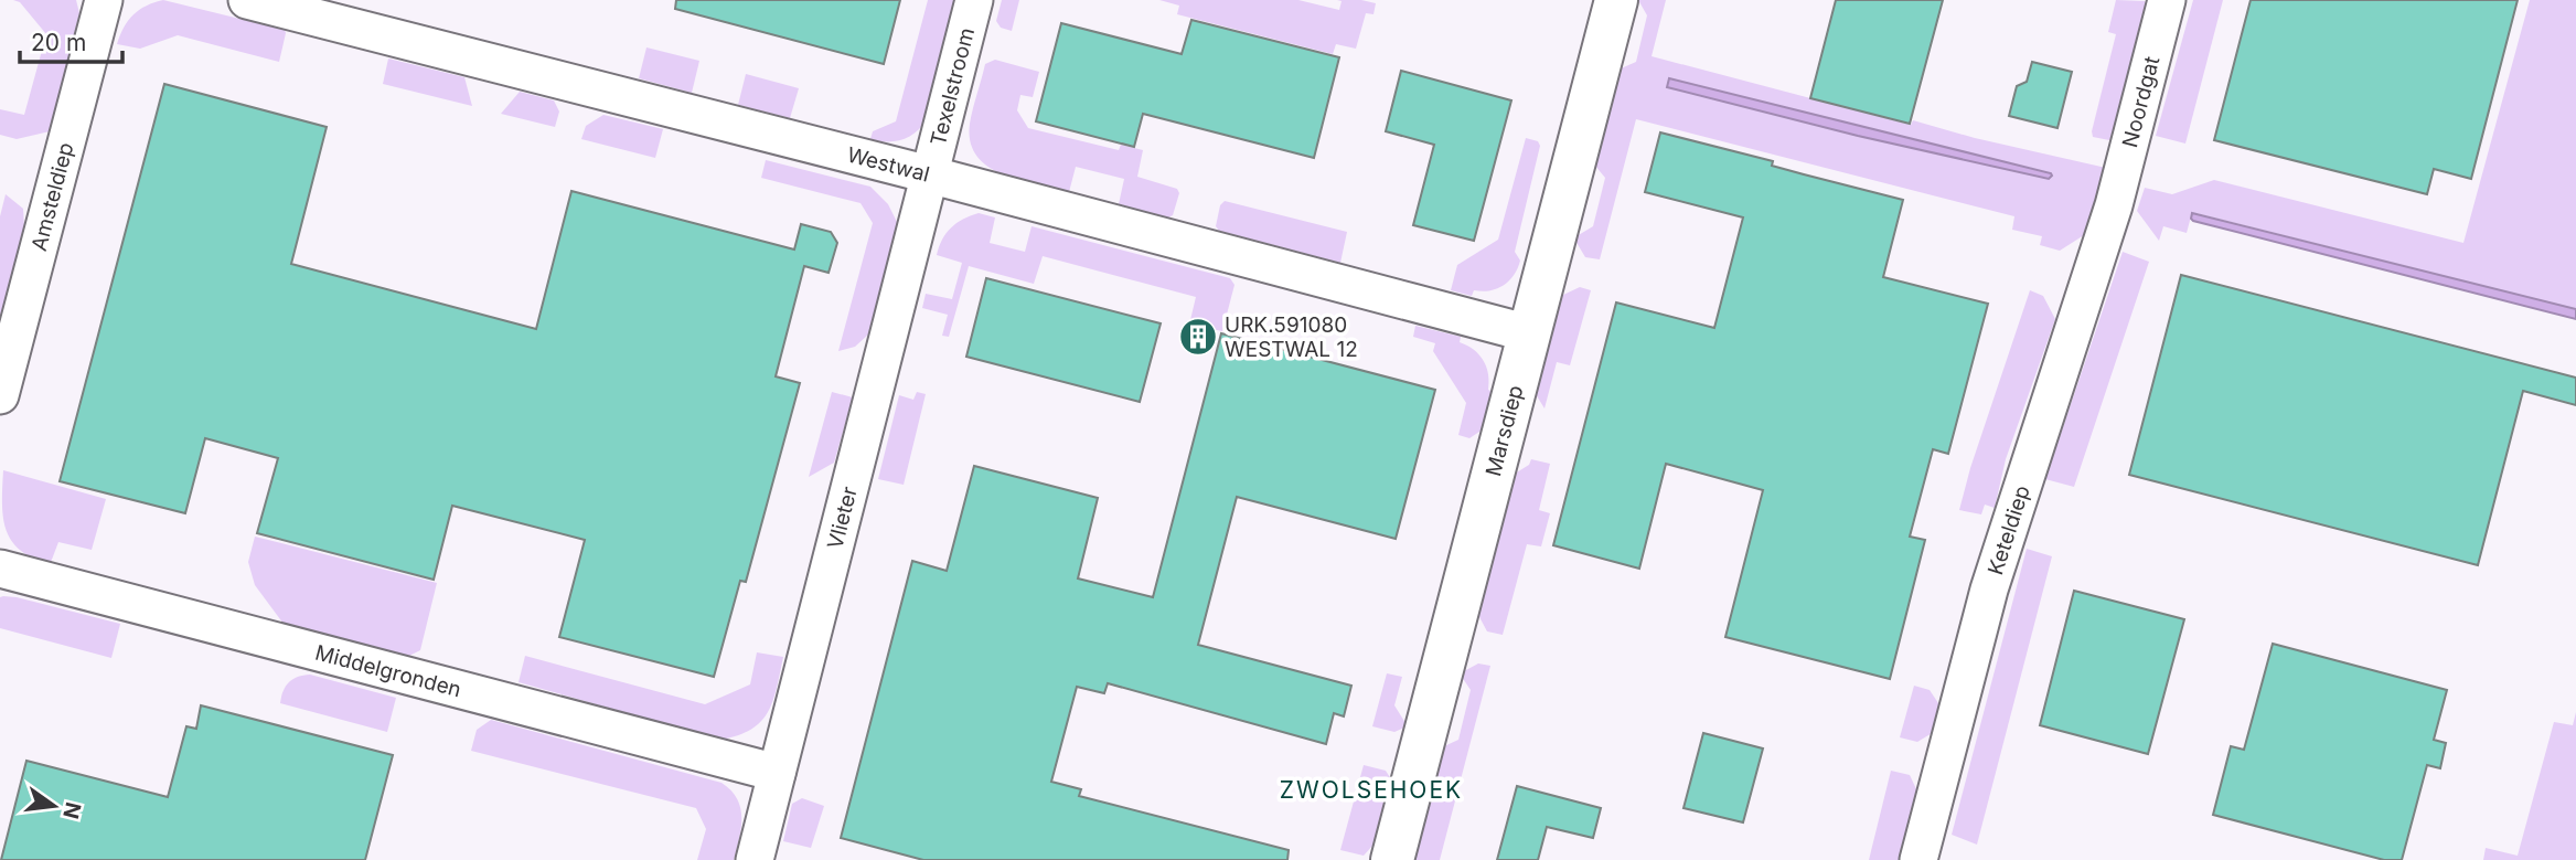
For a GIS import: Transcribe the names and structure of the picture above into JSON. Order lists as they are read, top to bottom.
{
  "streets": {
    "street": [
      "Texelstroom",
      "Noordgat",
      "Westwal",
      "Amsteldiep",
      "Marsdiep",
      "Vlieter",
      "Keteldiep",
      "Middelgronden"
    ]
  },
  "crossings": [
    ["Texelstroom", "Westwal"],
    ["Texelstroom", "Vlieter"],
    ["Noordgat", "Keteldiep"],
    ["Westwal", "Marsdiep"],
    ["Westwal", "Vlieter"],
    ["Vlieter", "Middelgronden"]
  ],
  "districts": ["ZWOLSEHOEK"],
  "places": {
    "building": ["URK.591080 WESTWAL 12"]
  },
  "scale_bar": "20 m",
  "north": "right"
}
